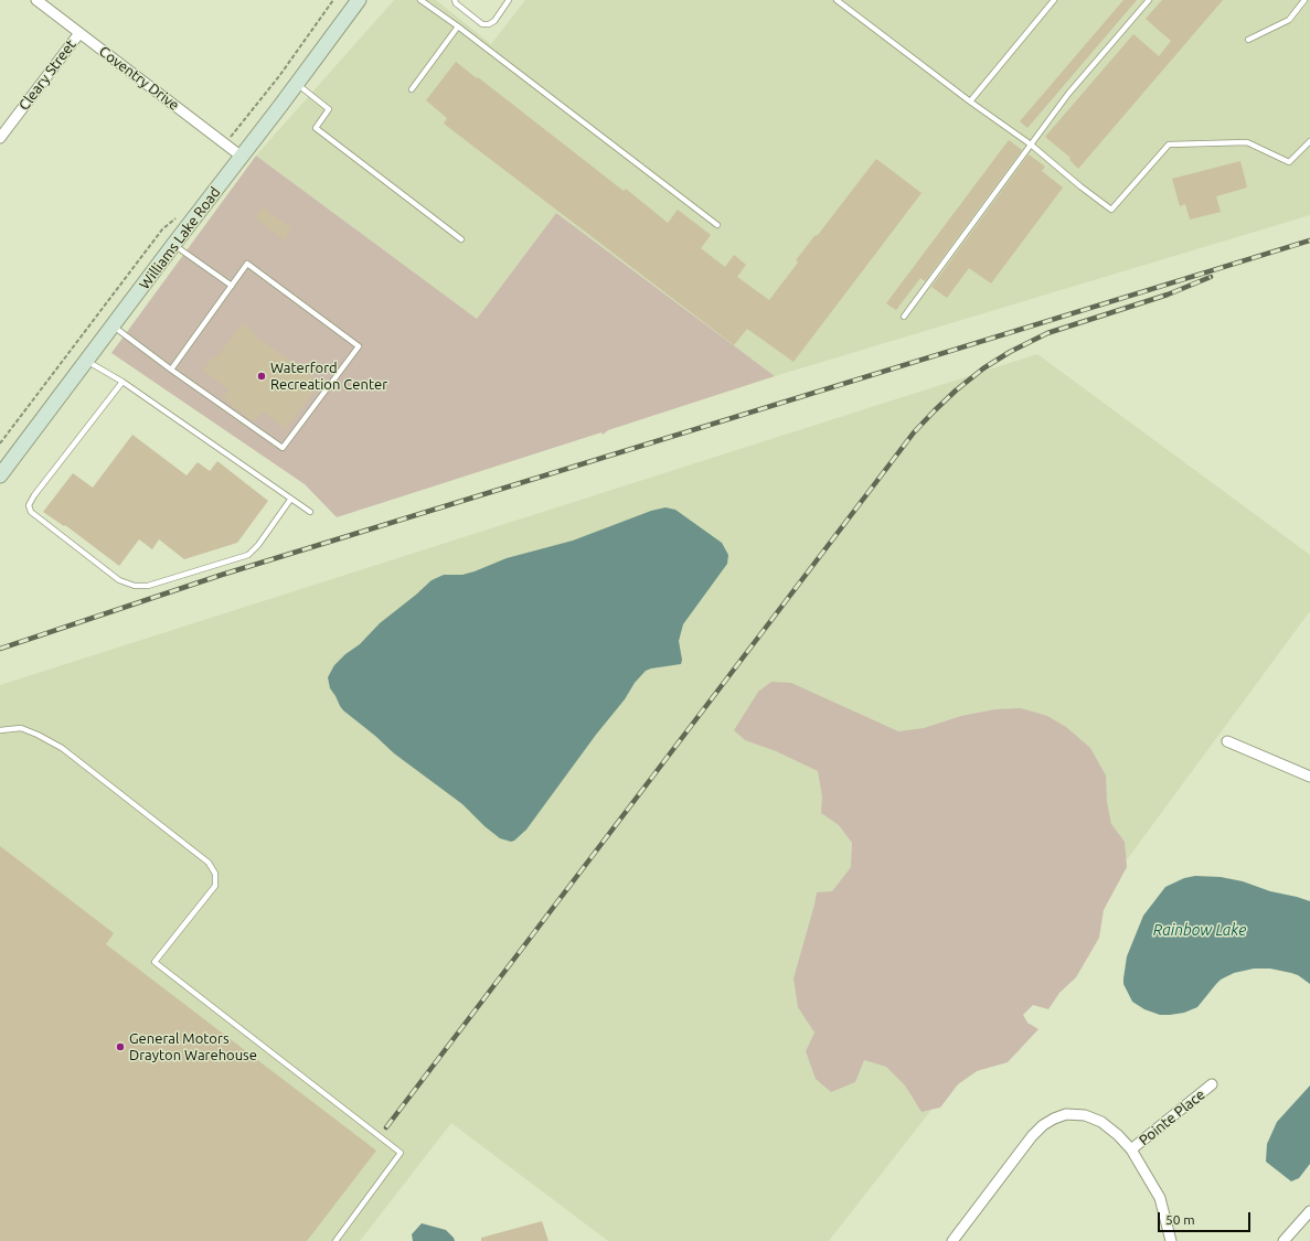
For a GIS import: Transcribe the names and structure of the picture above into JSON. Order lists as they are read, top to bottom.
{
  "streets": {
    "main road": ["Williams Lake Road"],
    "street": ["Cleary Street", "Coventry Drive", "Pointe Place"]
  },
  "crossings": [
    ["Cleary Street", "Coventry Drive"],
    ["Coventry Drive", "Williams Lake Road"]
  ],
  "water": ["Rainbow Lake"],
  "places": ["Waterford Recreation Center", "General Motors Drayton Warehouse"],
  "scale_bar": "50 m"
}
